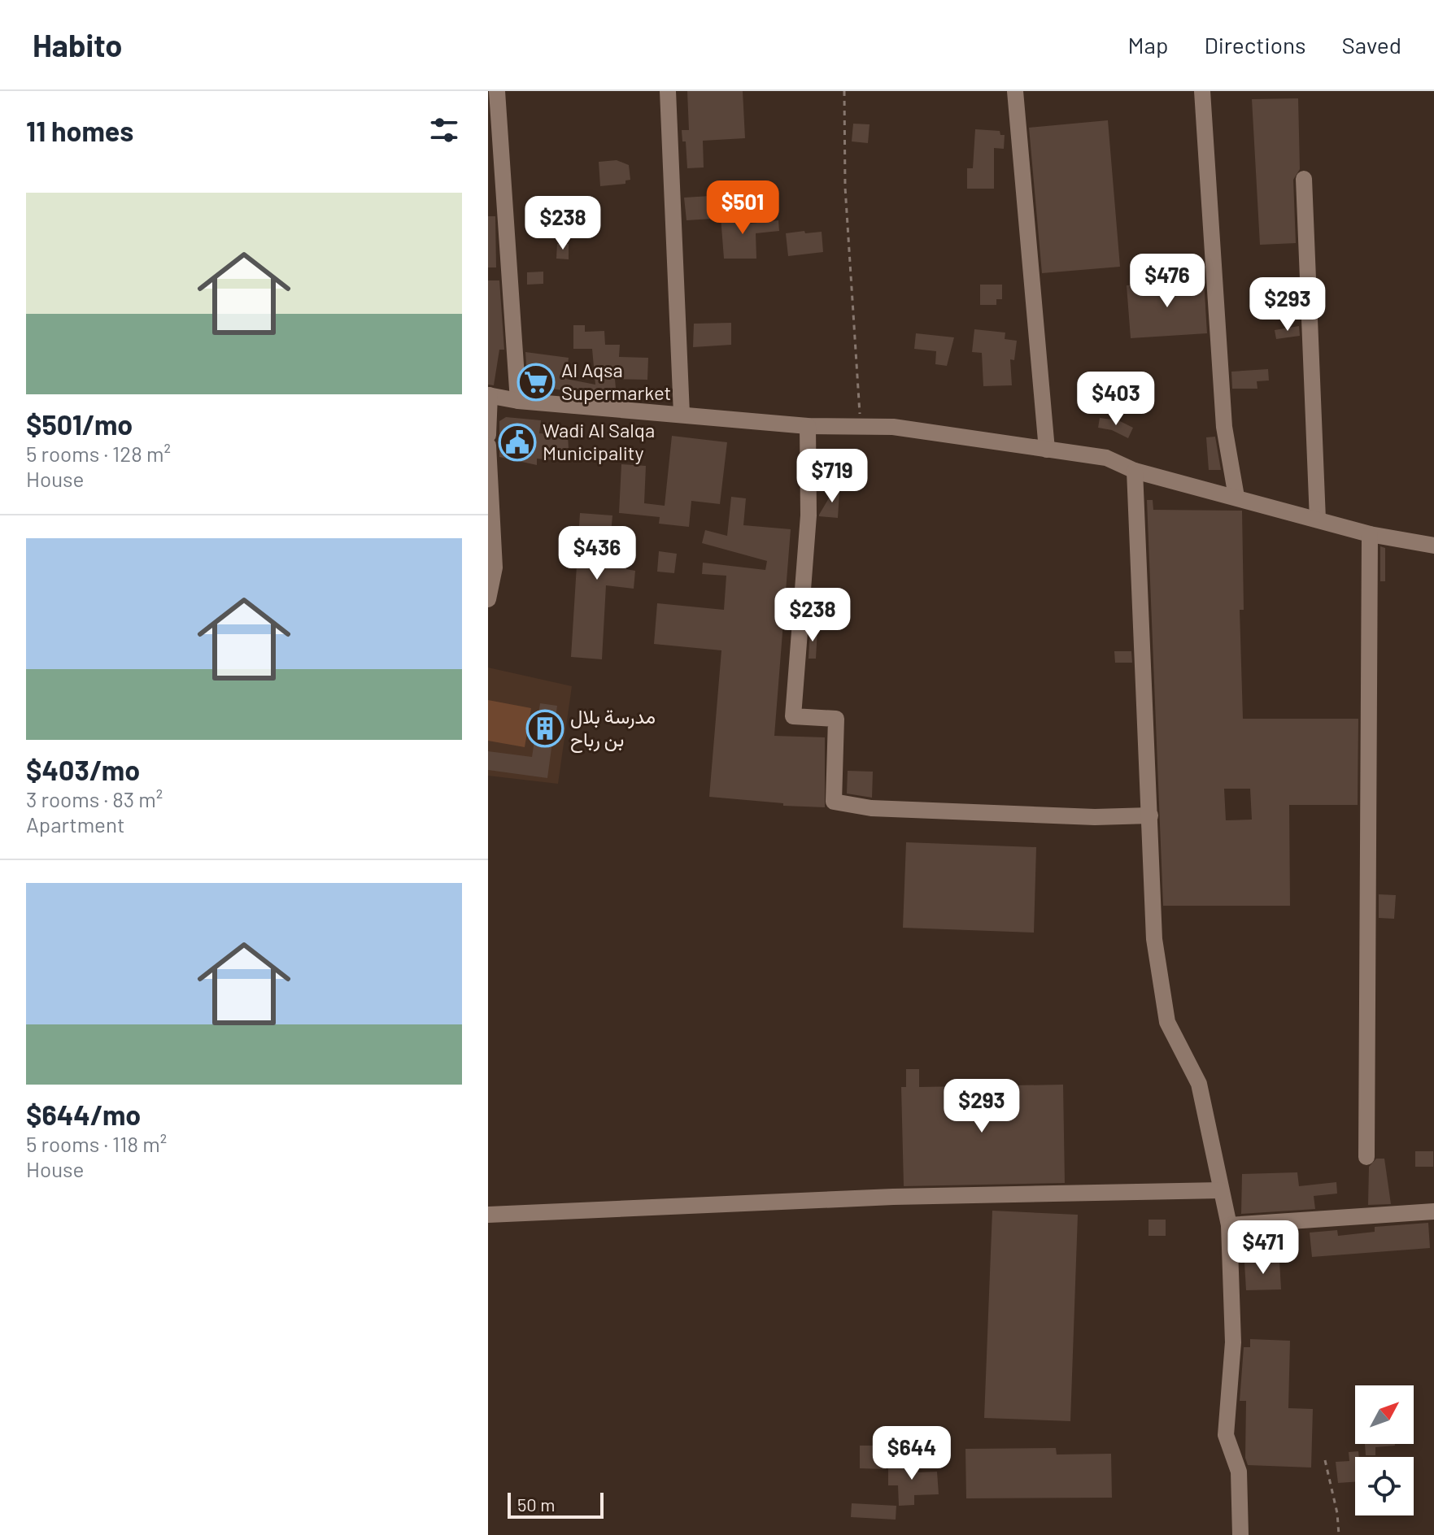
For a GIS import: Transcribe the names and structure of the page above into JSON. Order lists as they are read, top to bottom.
{
  "places": {
    "supermarket": ["Al Aqsa Supermarket"],
    "public building": ["Wadi Al Salqa Municipality"],
    "building": ["مدرسة بلال بن رباح"]
  },
  "scale_bar": "50 m",
  "north": "top right",
  "page": {
    "header": "Habito",
    "nav": ["Map", "Directions", "Saved"],
    "heading": "11 homes",
    "list": [
      {
        "name": "$501/mo",
        "note": "5 rooms · 128 m² · House"
      },
      {
        "name": "$403/mo",
        "note": "3 rooms · 83 m² · Apartment"
      },
      {
        "name": "$644/mo",
        "note": "5 rooms · 118 m² · House"
      }
    ],
    "price": [
      "$501",
      "$238",
      "$476",
      "$293",
      "$403",
      "$719",
      "$436",
      "$238",
      "$293",
      "$471",
      "$644"
    ],
    "scale": "50 m"
  }
}
